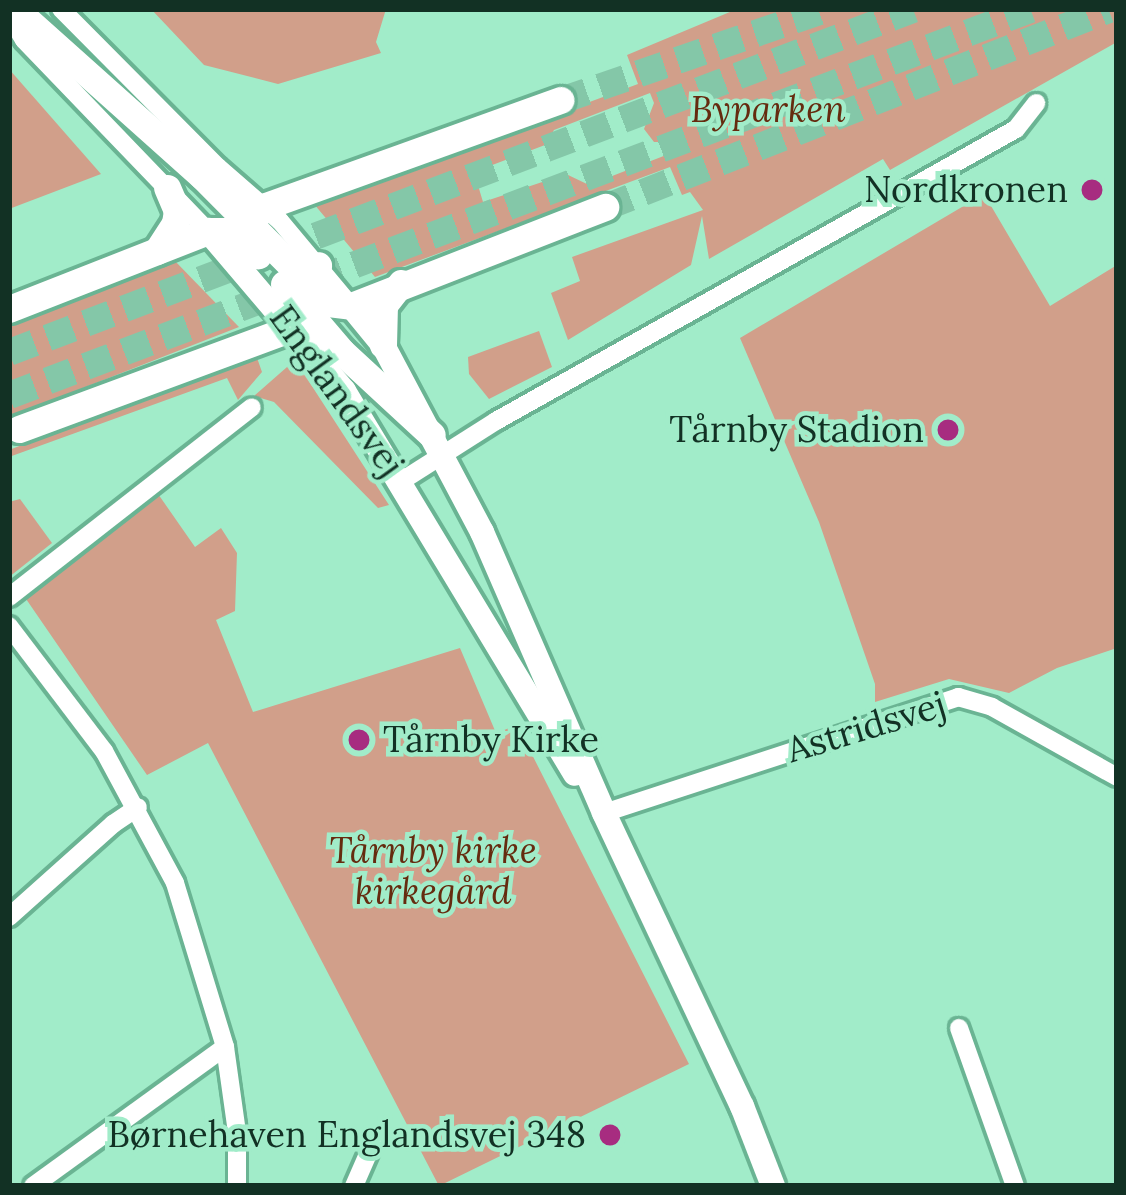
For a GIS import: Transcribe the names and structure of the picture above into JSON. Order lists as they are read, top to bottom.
{
  "streets": {
    "main road": ["Englandsvej"],
    "street": ["Astridsvej"]
  },
  "crossings": [
    ["Englandsvej", "Astridsvej"]
  ],
  "parks": ["Byparken", "Tårnby kirke kirkegård"],
  "places": [
    "Nordkronen",
    "Tårnby Stadion",
    "Tårnby Kirke",
    "Børnehaven Englandsvej 348"
  ]
}
